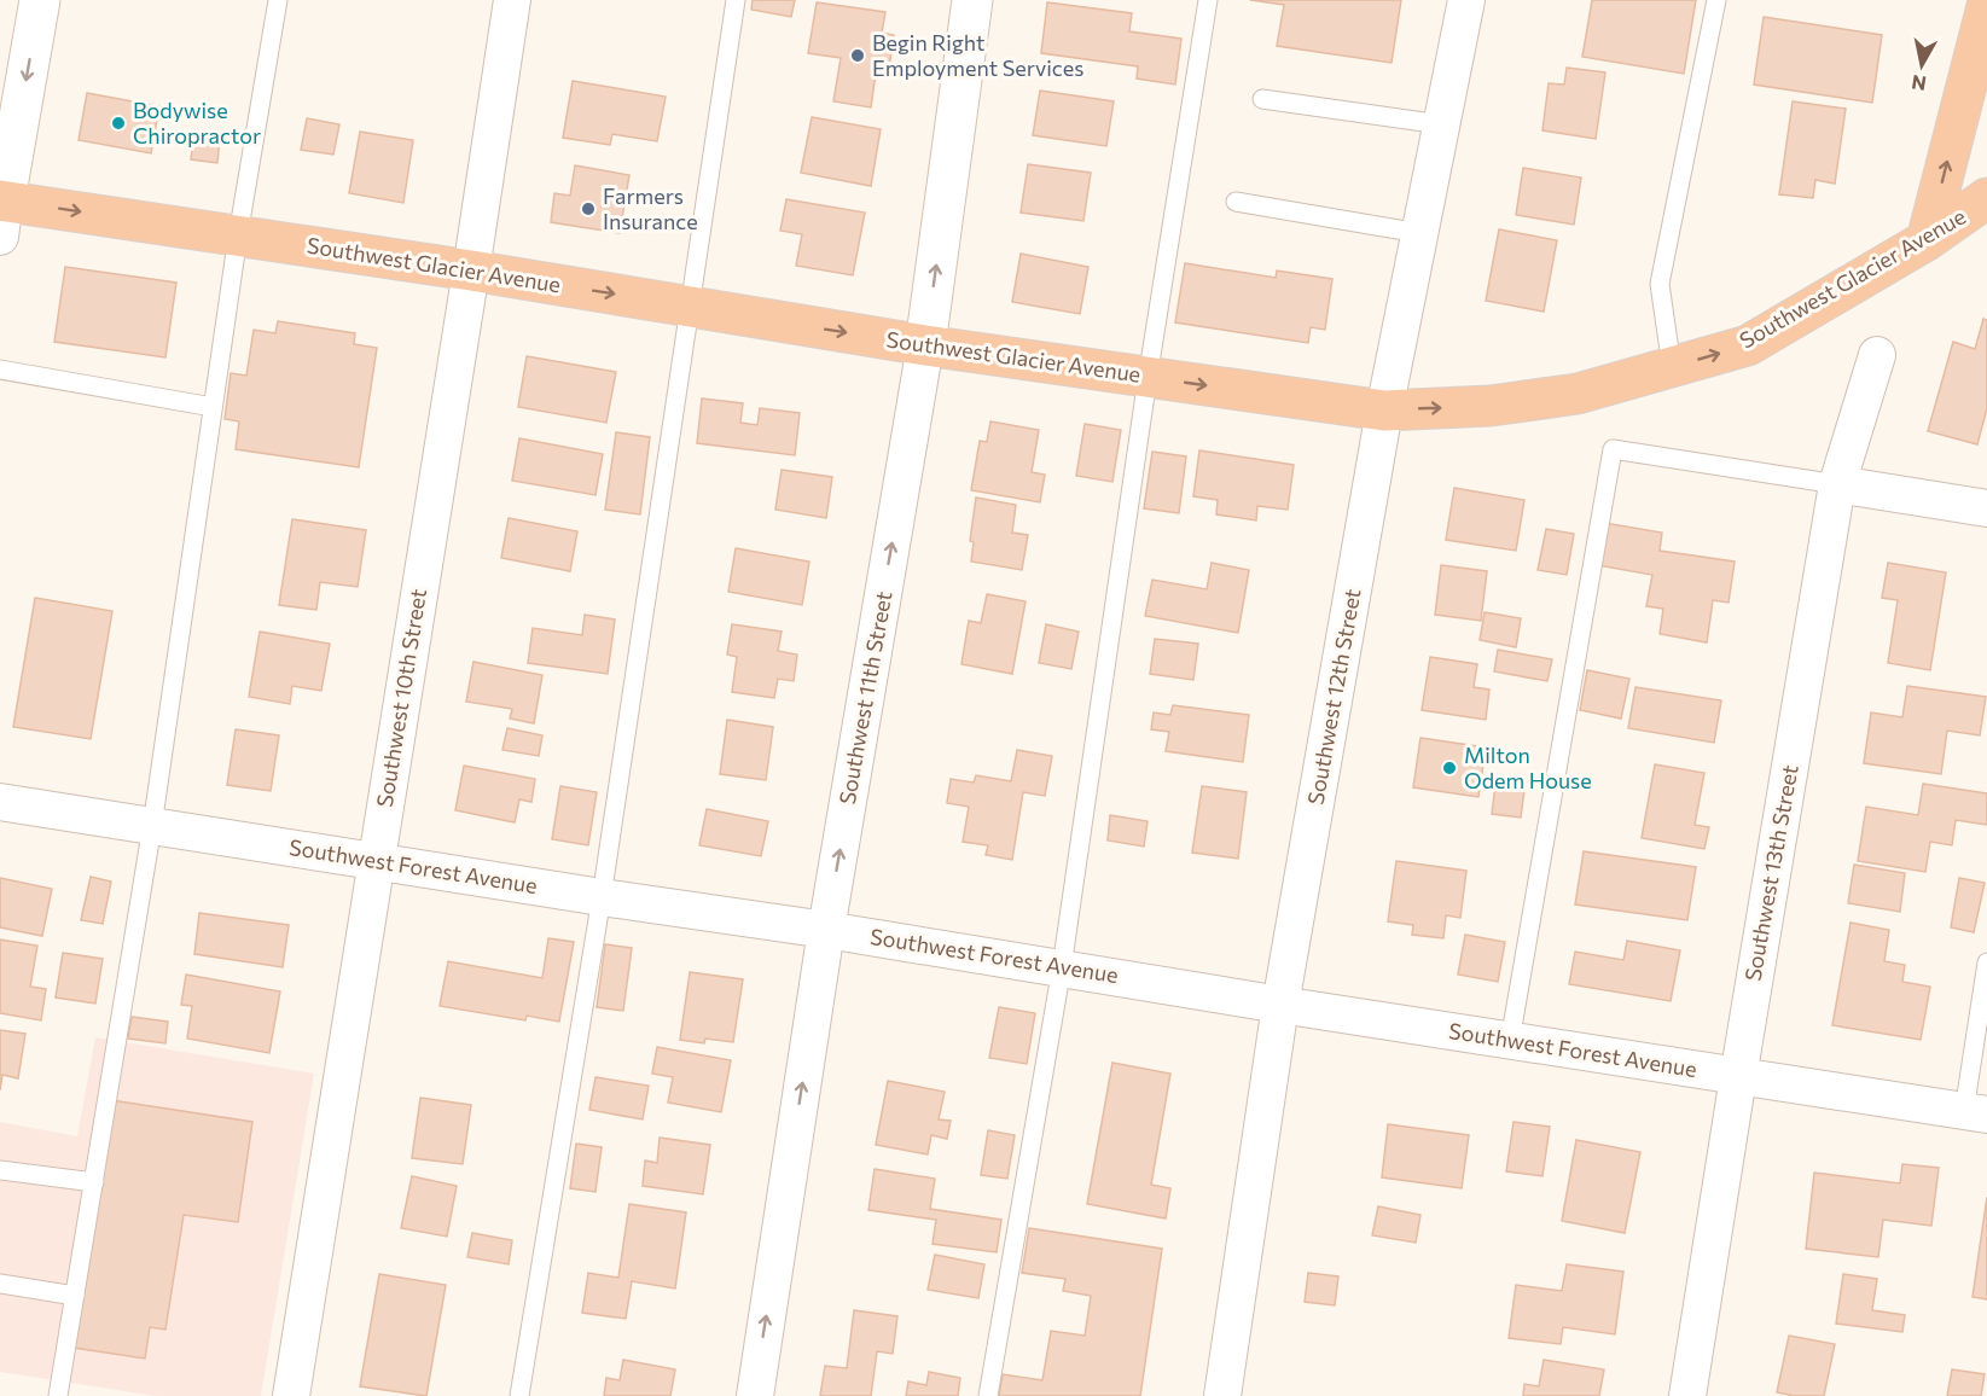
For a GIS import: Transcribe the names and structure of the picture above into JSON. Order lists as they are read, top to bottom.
{
  "streets": {
    "highway": ["Southwest Glacier Avenue"],
    "main road": ["Southwest 11th Street"],
    "street": [
      "Southwest 12th Street",
      "Southwest 10th Street",
      "Southwest Forest Avenue",
      "Southwest 13th Street"
    ]
  },
  "crossings": [
    ["Southwest Glacier Avenue", "Southwest 12th Street"],
    ["Southwest Glacier Avenue", "Southwest 10th Street"],
    ["Southwest Glacier Avenue", "Southwest 11th Street"],
    ["Southwest 12th Street", "Southwest Forest Avenue"],
    ["Southwest 10th Street", "Southwest Forest Avenue"],
    ["Southwest 11th Street", "Southwest Forest Avenue"],
    ["Southwest Forest Avenue", "Southwest 13th Street"]
  ],
  "one_way": ["Southwest Glacier Avenue", "Southwest 11th Street"],
  "places": [
    "Begin Right Employment Services",
    "Bodywise Chiropractor",
    "Farmers Insurance",
    "Milton Odem House"
  ],
  "north": "bottom"
}
